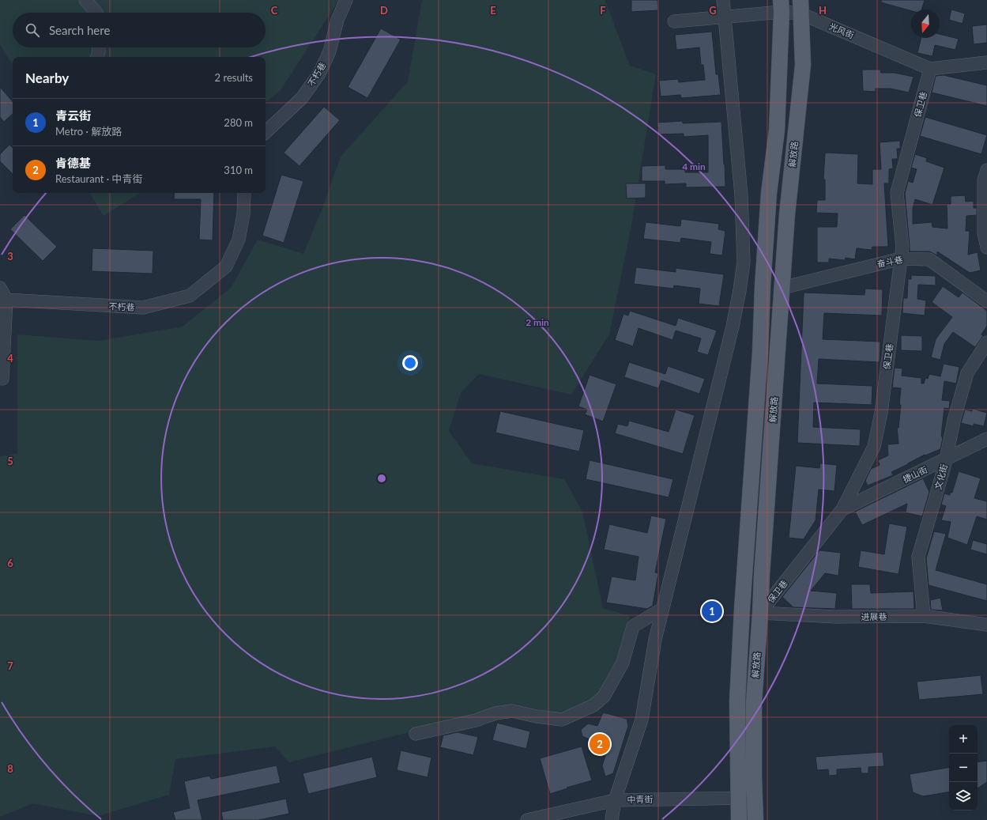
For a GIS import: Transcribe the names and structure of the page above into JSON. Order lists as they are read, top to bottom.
{
  "streets": {
    "main road": ["解放路"],
    "street": [
      "光风街",
      "不朽巷",
      "保卫巷",
      "奋斗巷",
      "捷山街",
      "文化街",
      "进展巷",
      "中青街"
    ]
  },
  "crossings": [
    ["光风街", "保卫巷"],
    ["光风街", "解放路"],
    ["保卫巷", "解放路"],
    ["保卫巷", "奋斗巷"],
    ["保卫巷", "捷山街"],
    ["保卫巷", "进展巷"],
    ["解放路", "奋斗巷"],
    ["解放路", "进展巷"],
    ["解放路", "中青街"],
    ["捷山街", "文化街"],
    ["文化街", "进展巷"]
  ],
  "north": "bottom",
  "page": {
    "search": "Search here",
    "heading": ["Nearby", "2 results"],
    "list": [
      {
        "mark": "1",
        "name": "青云街",
        "note": "Metro · 解放路",
        "value": "280 m"
      },
      {
        "mark": "2",
        "name": "肯德基",
        "note": "Restaurant · 中青街",
        "value": "310 m"
      }
    ],
    "pins": ["1", "2"],
    "map_buttons": ["+", "−"]
  },
  "grid": {
    "columns": [
      "C",
      "D",
      "E",
      "F",
      "G",
      "H"
    ],
    "rows": [
      "3",
      "4",
      "5",
      "6",
      "7",
      "8"
    ]
  },
  "rings": ["4 min", "2 min"]
}
